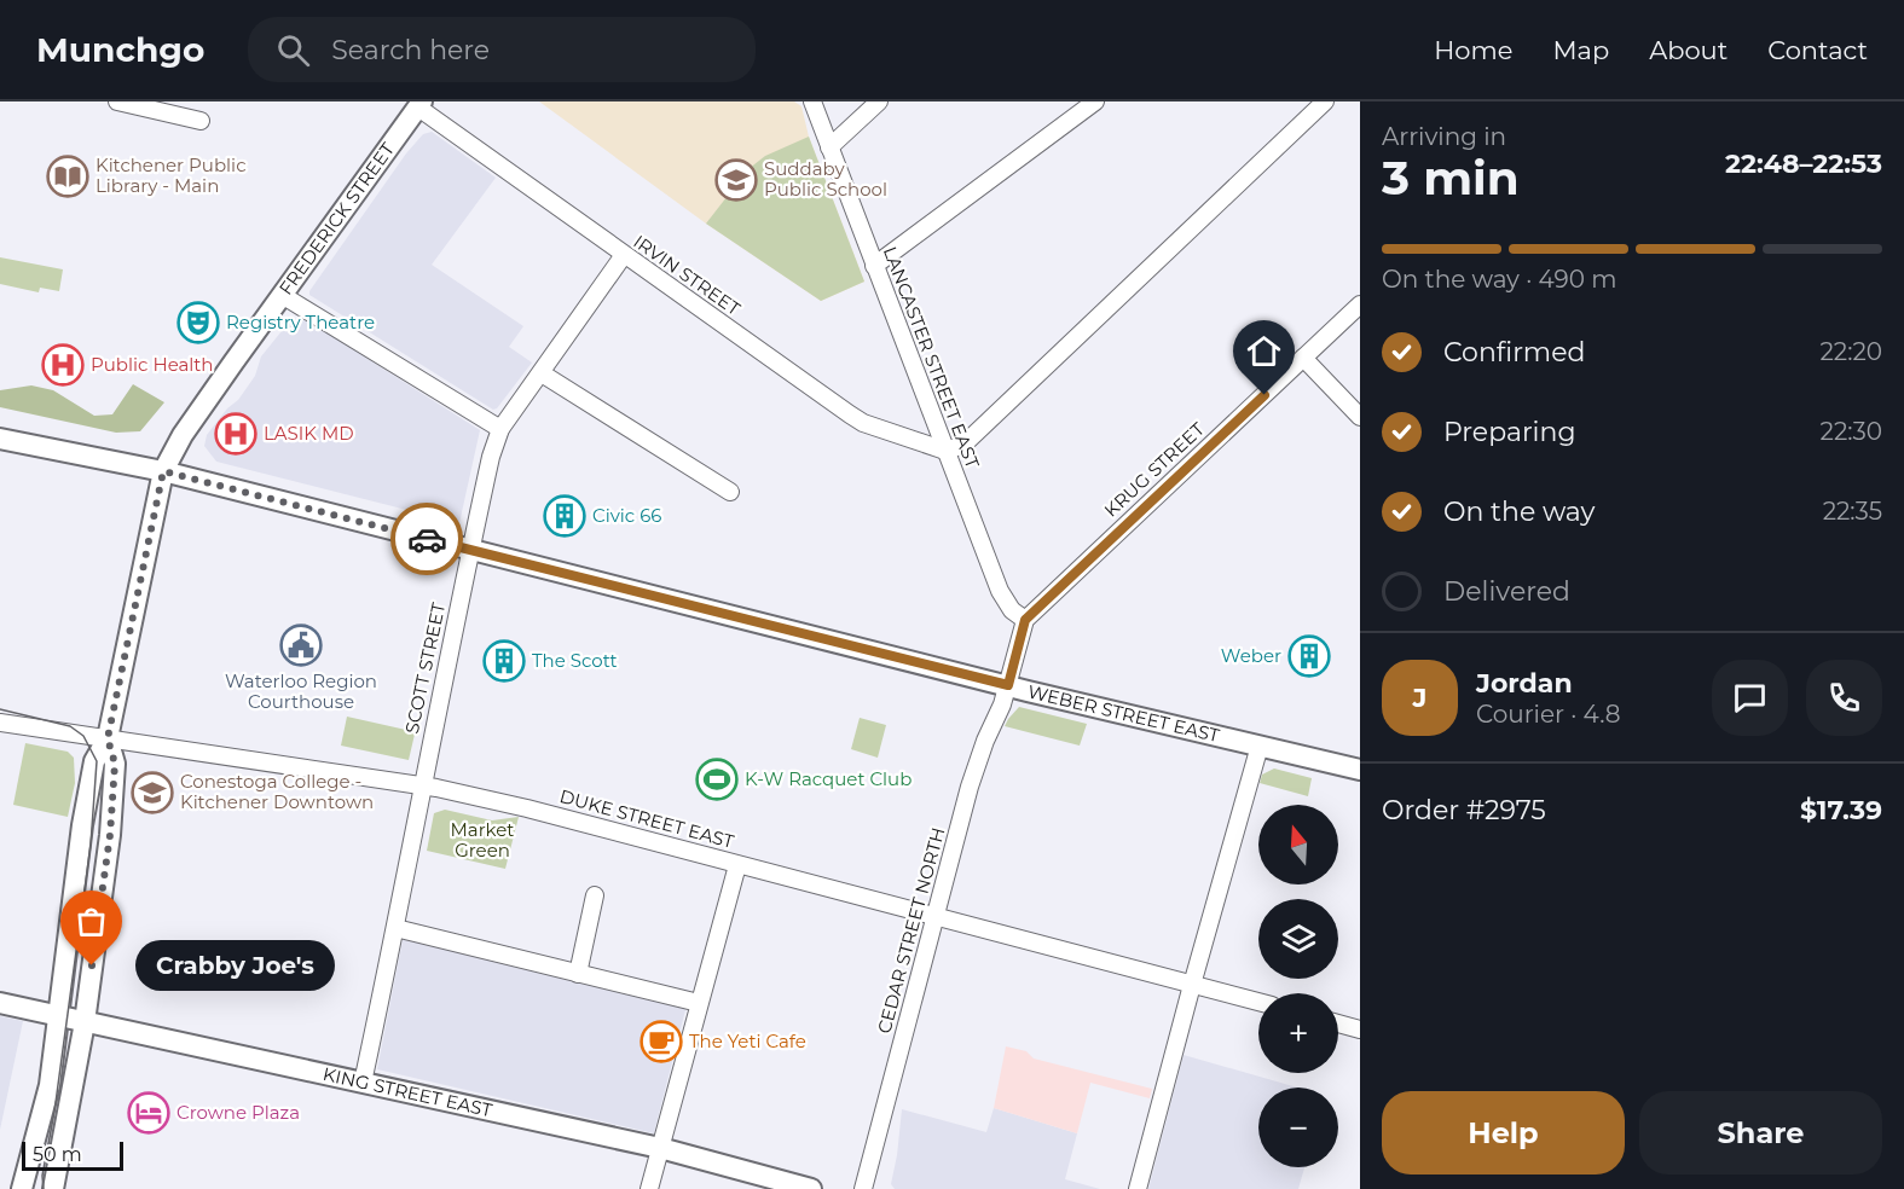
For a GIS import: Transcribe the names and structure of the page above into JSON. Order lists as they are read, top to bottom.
{
  "streets": {
    "main road": ["FREDERICK STREET", "WEBER STREET EAST", "KING STREET EAST"],
    "street": [
      "IRVIN STREET",
      "LANCASTER STREET EAST",
      "KRUG STREET",
      "SCOTT STREET",
      "DUKE STREET EAST",
      "CEDAR STREET NORTH"
    ]
  },
  "crossings": [
    ["FREDERICK STREET", "IRVIN STREET"],
    ["FREDERICK STREET", "WEBER STREET EAST"],
    ["FREDERICK STREET", "DUKE STREET EAST"],
    ["FREDERICK STREET", "KING STREET EAST"],
    ["IRVIN STREET", "LANCASTER STREET EAST"],
    ["IRVIN STREET", "SCOTT STREET"],
    ["LANCASTER STREET EAST", "KRUG STREET"],
    ["SCOTT STREET", "WEBER STREET EAST"],
    ["SCOTT STREET", "DUKE STREET EAST"],
    ["SCOTT STREET", "KING STREET EAST"],
    ["WEBER STREET EAST", "CEDAR STREET NORTH"],
    ["DUKE STREET EAST", "CEDAR STREET NORTH"]
  ],
  "parks": ["Market Green"],
  "places": {
    "library": ["Kitchener Public Library - Main"],
    "school or university": ["Suddaby Public School", "Conestoga College - Kitchener Downtown"],
    "theatre": ["Registry Theatre"],
    "hospital": ["Public Health", "LASIK MD"],
    "building": ["Civic 66", "Weber", "The Scott"],
    "public building": ["Waterloo Region Courthouse"],
    "sports": ["K-W Racquet Club"],
    "other": ["Crabby Joe's"],
    "cafe": ["The Yeti Cafe"],
    "hotel": ["Crowne Plaza"]
  },
  "scale_bar": "50 m",
  "north": "top",
  "page": {
    "header": "Munchgo",
    "search": "Search here",
    "nav": [
      "Home",
      "Map",
      "About",
      "Contact"
    ],
    "heading": ["3 min", "Arriving in", "22:48–22:53"],
    "panel": [
      "Jordan",
      "Courier · 4.8",
      "Order #2975",
      "$17.39"
    ],
    "bar": "On the way · 490 m",
    "list": [
      ["Confirmed", "22:20"],
      ["Preparing", "22:30"],
      ["On the way", "22:35"],
      "Delivered"
    ],
    "round": "J",
    "map_buttons": ["+", "−"],
    "bubble": "Crabby Joe's",
    "buttons": ["Help", "Share"],
    "scale": "50 m"
  }
}
